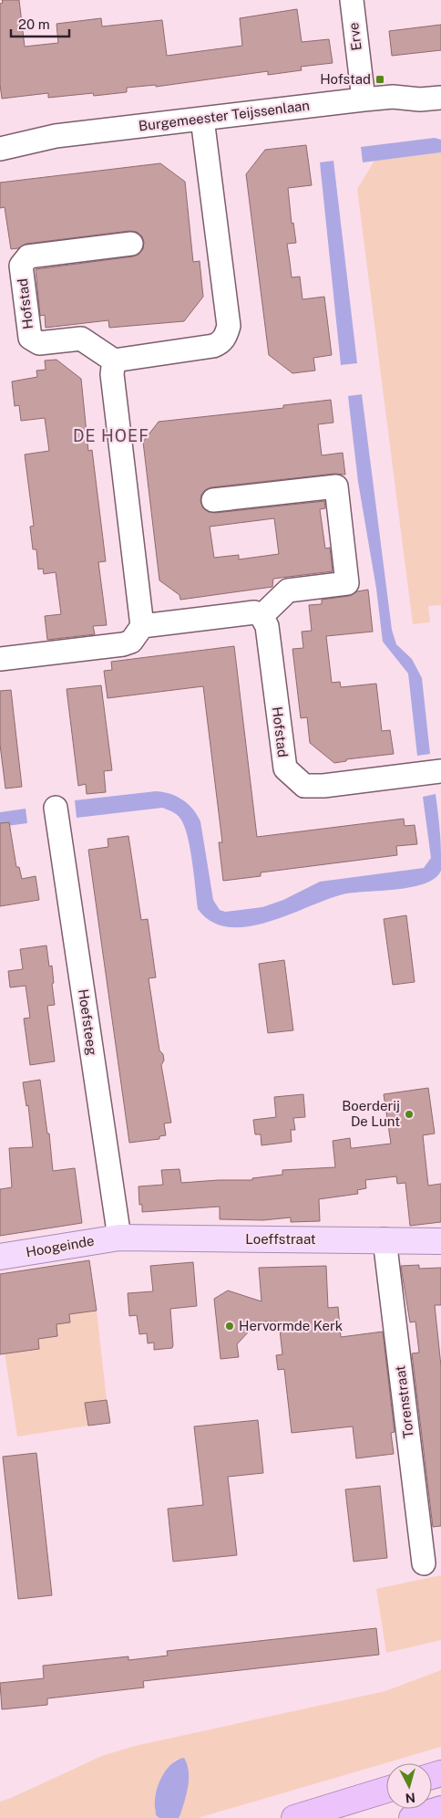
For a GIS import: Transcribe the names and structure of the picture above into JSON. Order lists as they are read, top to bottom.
{
  "streets": {
    "main road": ["Loeffstraat", "Hoogeinde"],
    "street": [
      "Erve",
      "Burgemeester Teijssenlaan",
      "Hofstad",
      "Hoefsteeg",
      "Torenstraat"
    ]
  },
  "crossings": [
    ["Erve", "Burgemeester Teijssenlaan"],
    ["Hoefsteeg", "Loeffstraat"],
    ["Hoefsteeg", "Hoogeinde"],
    ["Loeffstraat", "Hoogeinde"],
    ["Loeffstraat", "Torenstraat"]
  ],
  "districts": ["DE HOEF"],
  "places": {
    "transit": ["Hofstad"],
    "other": ["Boerderij De Lunt", "Hervormde Kerk"]
  },
  "scale_bar": "20 m",
  "north": "bottom"
}
